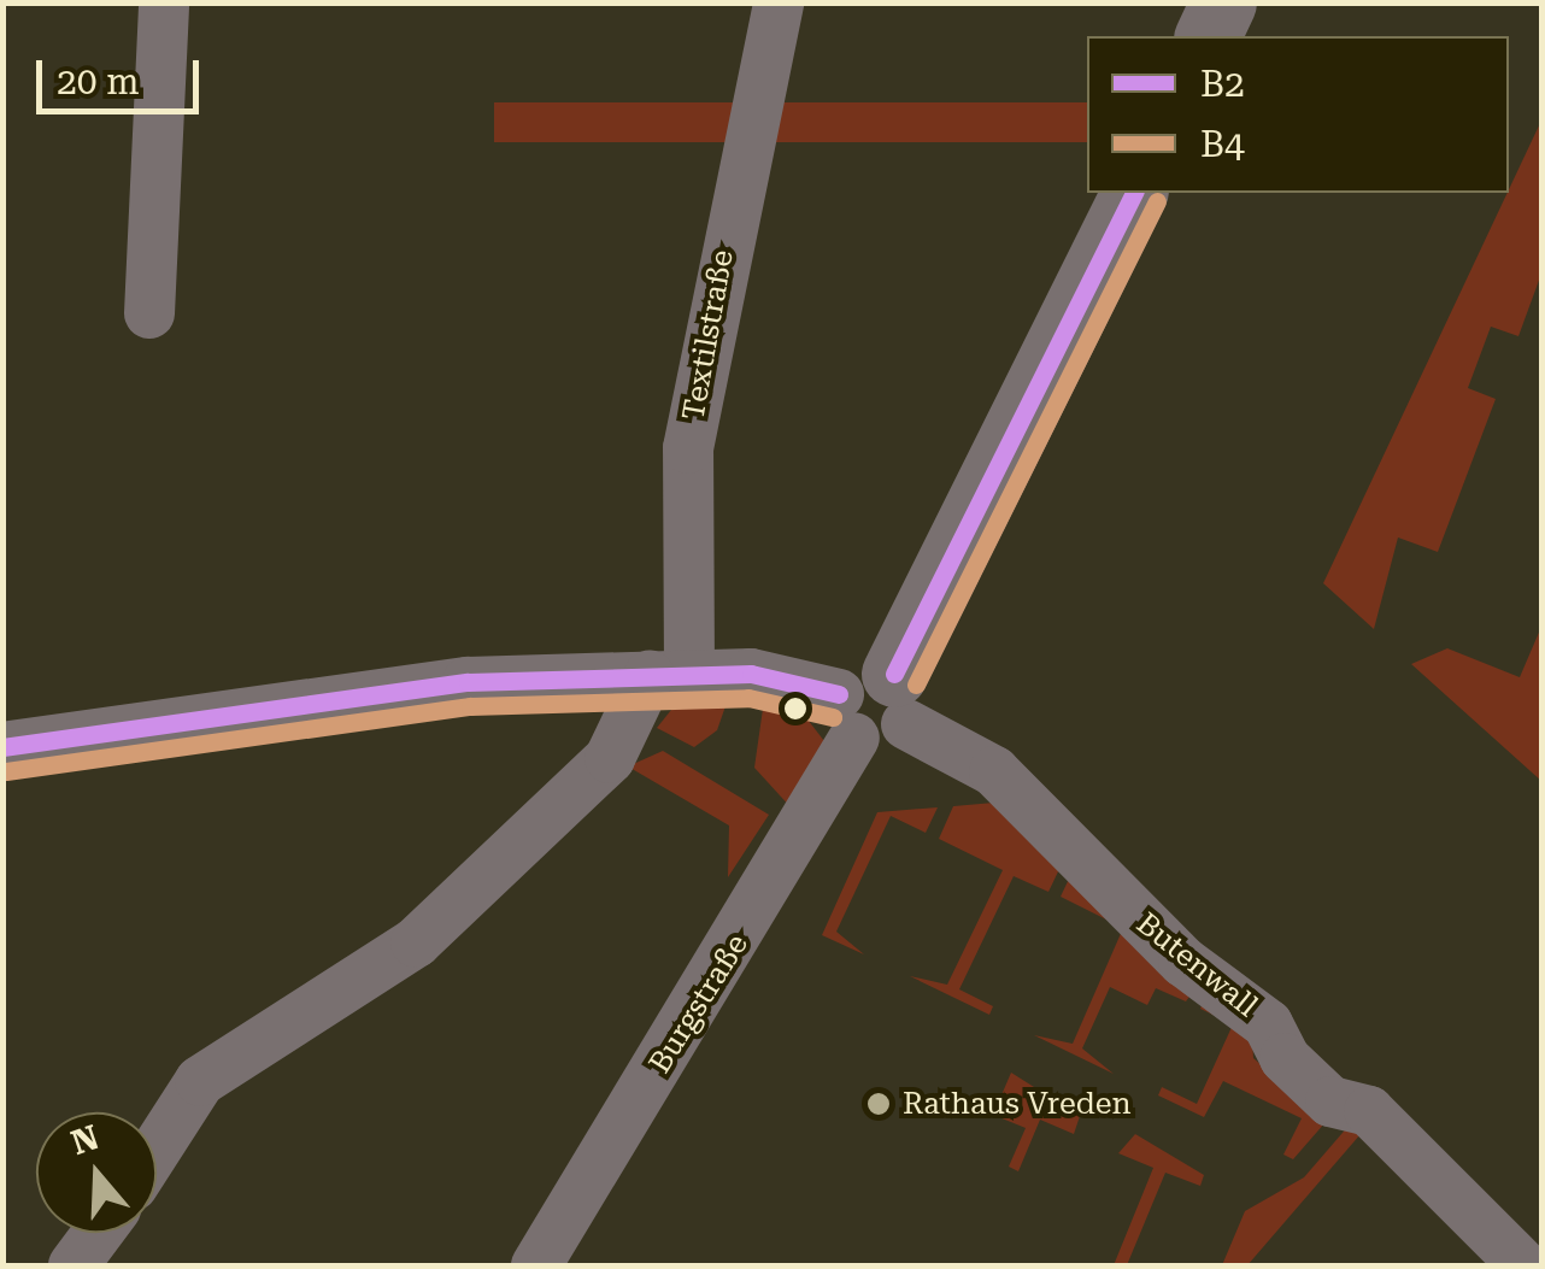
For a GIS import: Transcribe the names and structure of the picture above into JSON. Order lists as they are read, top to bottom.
{
  "streets": {
    "street": ["Textilstraße", "Butenwall", "Burgstraße"]
  },
  "crossings": [
    ["Textilstraße", "Butenwall"],
    ["Butenwall", "Burgstraße"]
  ],
  "places": ["Rathaus Vreden"],
  "lines": ["transit line B2", "transit line B4"],
  "legend": ["B2", "B4"],
  "scale_bar": "20 m",
  "north": "top"
}
